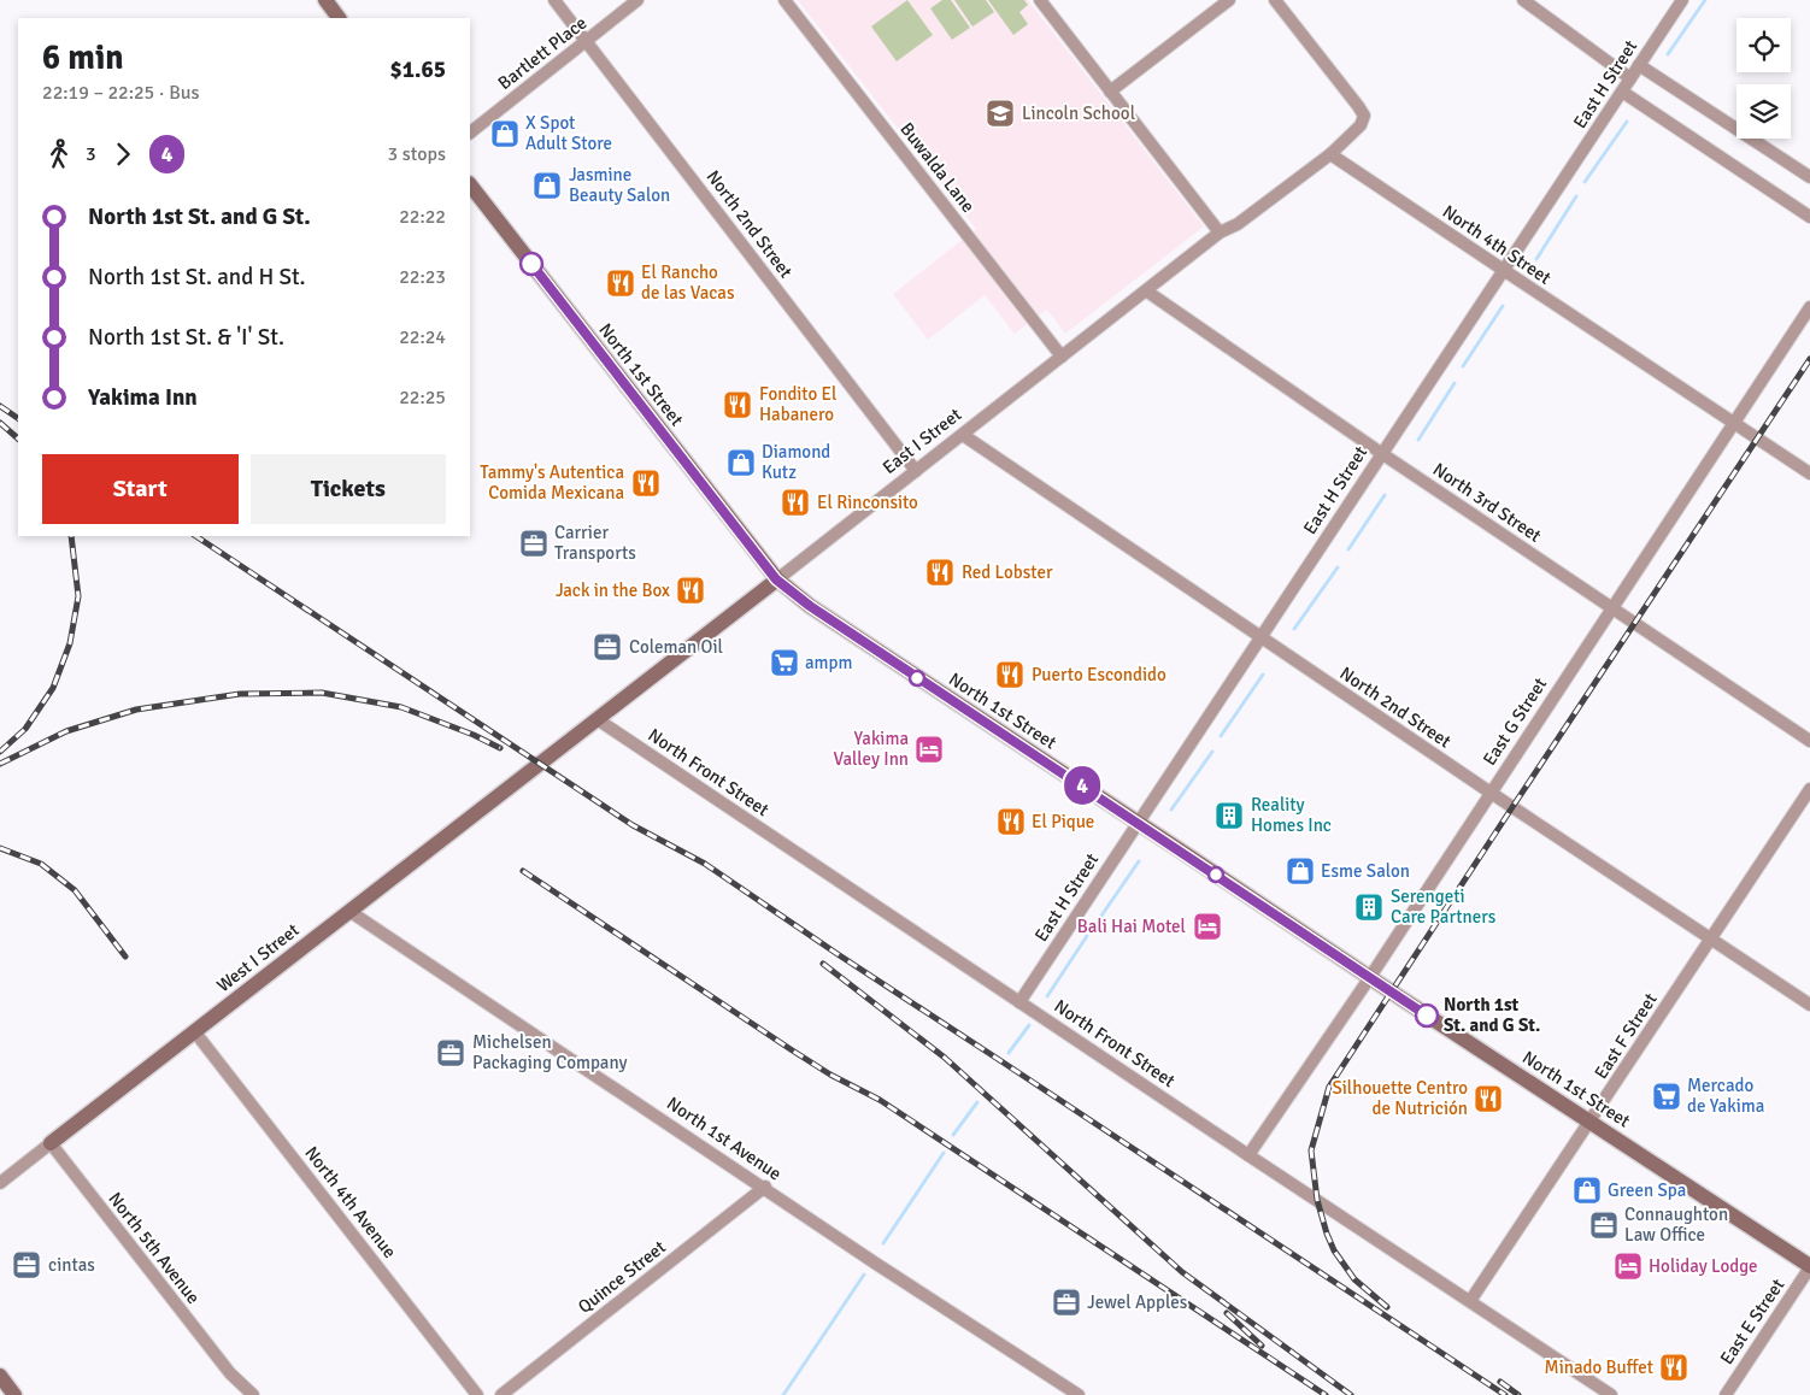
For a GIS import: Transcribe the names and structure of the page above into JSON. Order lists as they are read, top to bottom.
{
  "streets": {
    "main road": ["North 1st Street", "East I Street", "West I Street"],
    "street": [
      "Bartlett Place",
      "East H Street",
      "Buwalda Lane",
      "North 2nd Street",
      "North 4th Street",
      "North 3rd Street",
      "East G Street",
      "North Front Street",
      "East F Street",
      "North 1st Avenue",
      "North 4th Avenue",
      "North 5th Avenue",
      "Quince Street",
      "East E Street"
    ]
  },
  "crossings": [
    ["Bartlett Place", "North 2nd Street"],
    ["East H Street", "North 2nd Street"],
    ["East H Street", "North 4th Street"],
    ["East H Street", "North 1st Street"],
    ["East H Street", "North 3rd Street"],
    ["East H Street", "North Front Street"],
    ["Buwalda Lane", "East I Street"],
    ["North 2nd Street", "East I Street"],
    ["North 2nd Street", "East G Street"],
    ["North 2nd Street", "East F Street"],
    ["North 4th Street", "East I Street"],
    ["North 4th Street", "East G Street"],
    ["North 1st Street", "East I Street"],
    ["North 1st Street", "East G Street"],
    ["North 1st Street", "East F Street"],
    ["North 1st Street", "East E Street"],
    ["East I Street", "North 3rd Street"],
    ["East I Street", "North Front Street"],
    ["East I Street", "West I Street"],
    ["North 3rd Street", "East G Street"],
    ["East G Street", "North Front Street"],
    ["North Front Street", "East F Street"],
    ["West I Street", "North 1st Avenue"],
    ["West I Street", "North 4th Avenue"],
    ["West I Street", "North 5th Avenue"],
    ["North 1st Avenue", "Quince Street"]
  ],
  "places": {
    "school or university": ["Lincoln School"],
    "shop": [
      "X Spot Adult Store",
      "Jasmine Beauty Salon",
      "Diamond Kutz",
      "Esme Salon",
      "Green Spa"
    ],
    "restaurant": [
      "El Rancho de las Vacas",
      "Fondito El Habanero",
      "Tammy's Autentica Comida Mexicana",
      "El Rinconsito",
      "Red Lobster",
      "Jack in the Box",
      "Puerto Escondido",
      "El Pique",
      "Silhouette Centro de Nutrición",
      "Minado Buffet"
    ],
    "office": [
      "Carrier Transports",
      "Coleman Oil",
      "Michelsen Packaging Company",
      "Connaughton Law Office",
      "cintas",
      "Jewel Apples"
    ],
    "supermarket": ["ampm", "Mercado de Yakima"],
    "hotel": ["Yakima Valley Inn", "Bali Hai Motel", "Holiday Lodge"],
    "building": ["Reality Homes Inc", "Serengeti Care Partners"],
    "other": ["North 1st St. and G St."]
  },
  "lines": ["bus line 4"],
  "page": {
    "on_map": "4",
    "heading": ["6 min", "22:19 – 22:25 · Bus", "$1.65"],
    "legs": ["3", "4", "3 stops"],
    "list": [
      {
        "name": "North 1st St. and G St.",
        "value": "22:22"
      },
      {
        "name": "North 1st St. and H St.",
        "value": "22:23"
      },
      {
        "name": "North 1st St. & 'I' St.",
        "value": "22:24"
      },
      {
        "name": "Yakima Inn",
        "value": "22:25"
      }
    ],
    "buttons": ["Start", "Tickets"]
  }
}
